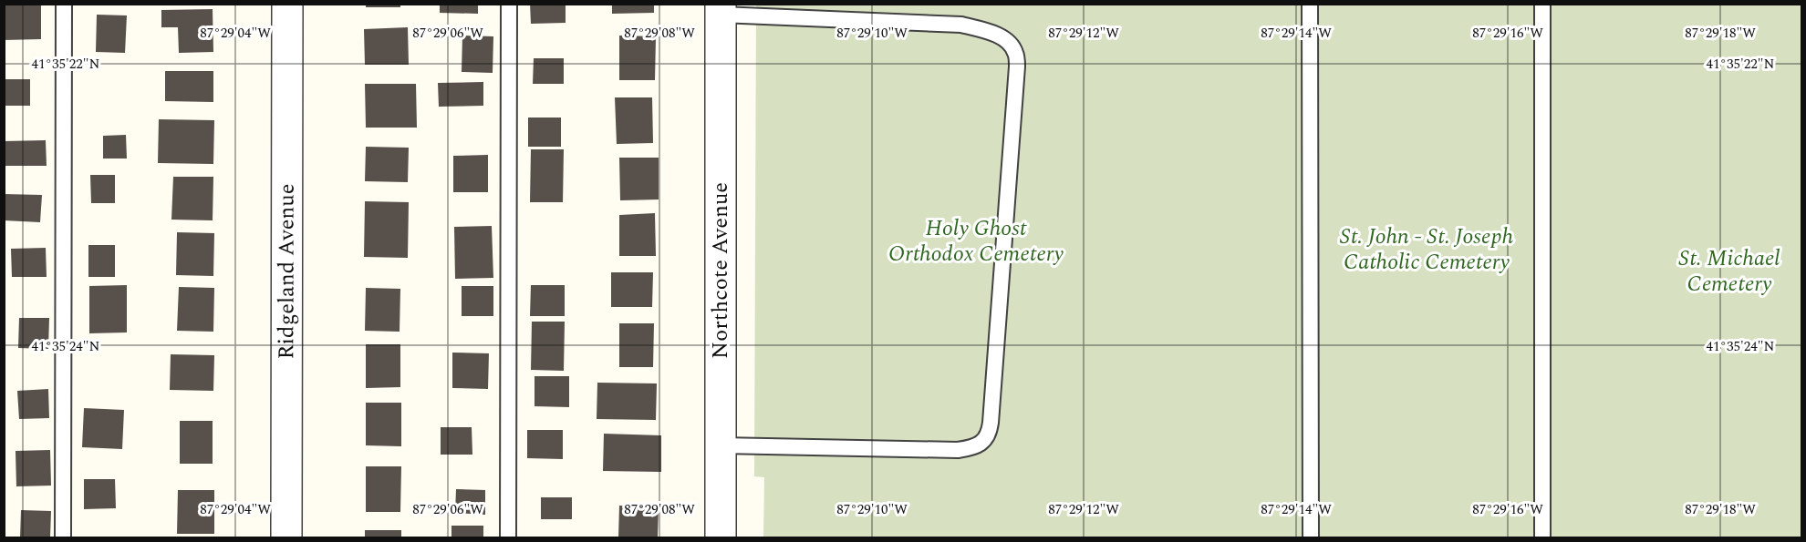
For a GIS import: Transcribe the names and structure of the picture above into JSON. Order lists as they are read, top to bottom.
{
  "streets": {
    "street": ["Northcote Avenue", "Ridgeland Avenue"]
  },
  "parks": ["Holy Ghost Orthodox Cemetery", "St. John - St. Joseph Catholic Cemetery", "St. Michael Cemetery"],
  "coordinates": [
    "87°29'04\"W",
    "87°29'06\"W",
    "87°29'08\"W",
    "87°29'10\"W",
    "87°29'12\"W",
    "87°29'14\"W",
    "87°29'16\"W",
    "87°29'18\"W",
    "41°35'22\"N",
    "41°35'24\"N"
  ]
}
